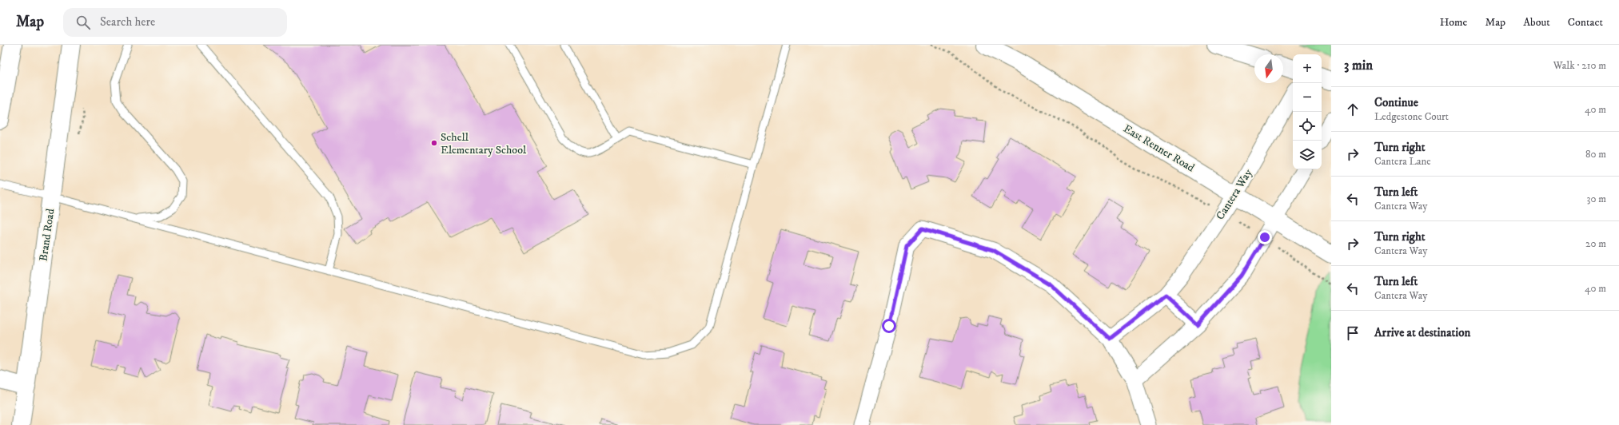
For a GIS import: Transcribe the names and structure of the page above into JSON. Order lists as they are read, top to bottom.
{
  "streets": {
    "main road": ["East Renner Road", "Brand Road"],
    "street": ["Cantera Way"]
  },
  "crossings": [
    ["East Renner Road", "Cantera Way"]
  ],
  "places": ["Schell Elementary School"],
  "north": "bottom",
  "page": {
    "header": "Map",
    "search": "Search here",
    "nav": [
      "Home",
      "Map",
      "About",
      "Contact"
    ],
    "heading": ["3 min", "Walk · 210 m"],
    "map_buttons": ["+", "−"],
    "list": [
      ["Continue", "Ledgestone Court", "40 m"],
      ["Turn right", "Cantera Lane", "80 m"],
      ["Turn left", "Cantera Way", "30 m"],
      ["Turn right", "Cantera Way", "20 m"],
      ["Turn left", "Cantera Way", "40 m"],
      "Arrive at destination"
    ]
  }
}
